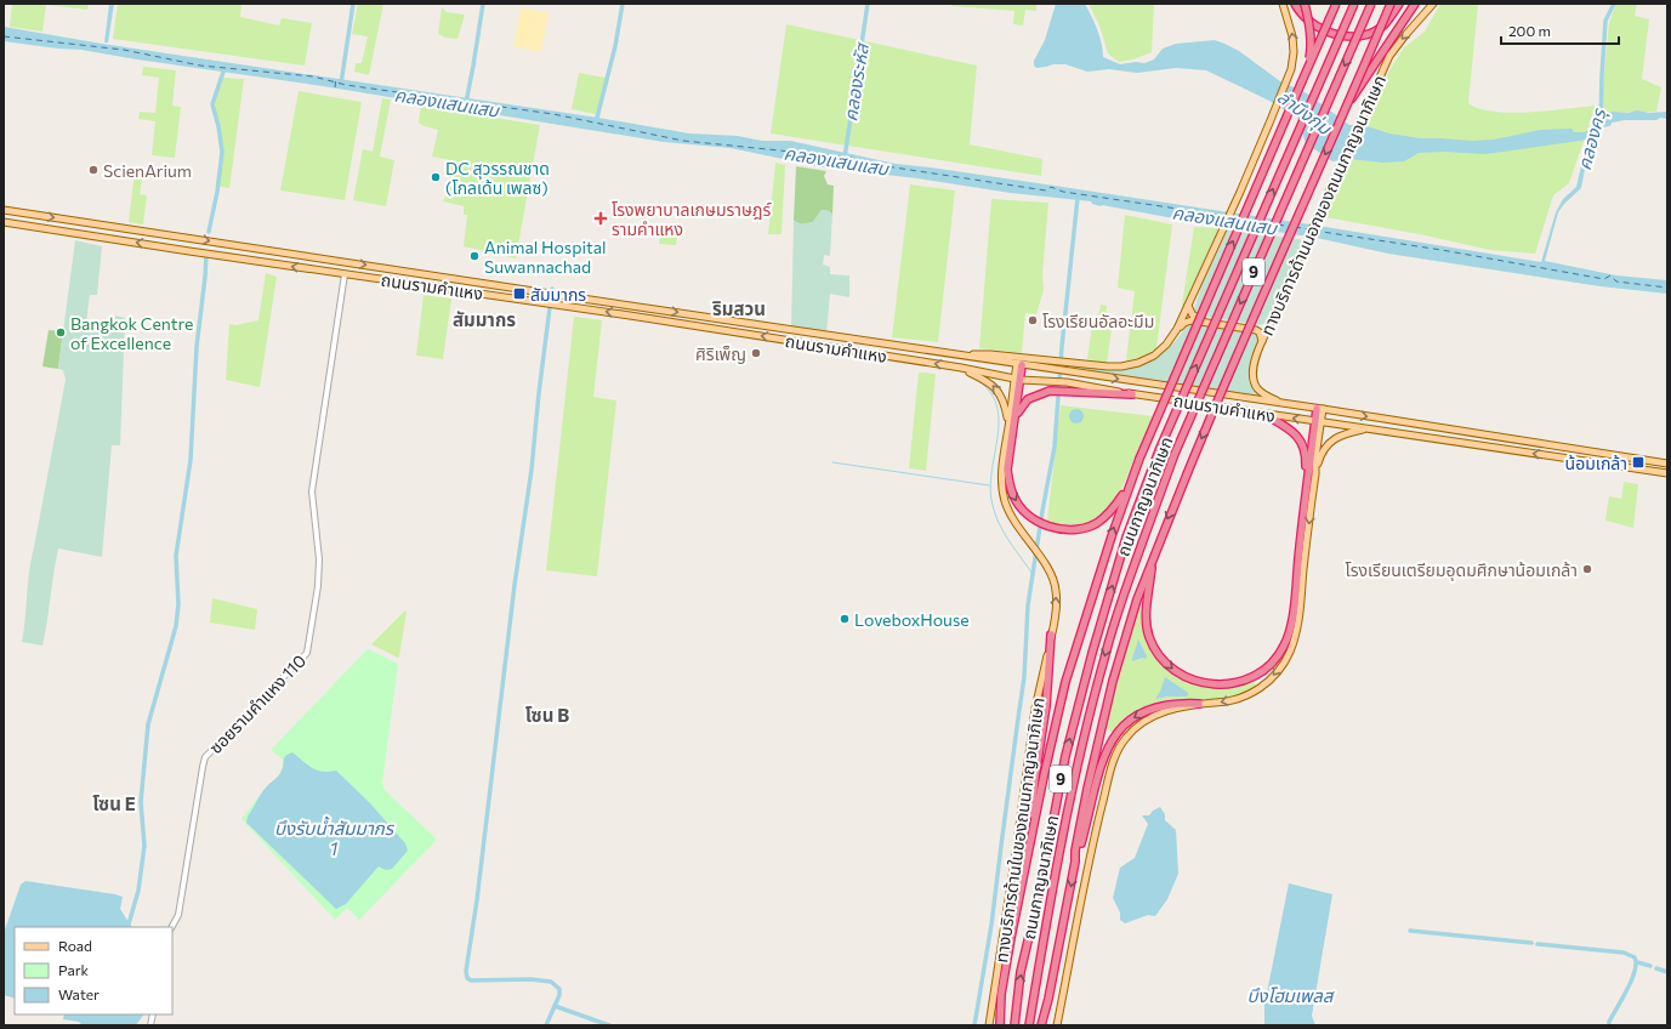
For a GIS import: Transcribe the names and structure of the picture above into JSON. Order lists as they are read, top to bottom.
{
  "streets": {
    "highway": ["9", "ถนนกาญจนาภิเษก"],
    "main road": ["ทางบริการด้านนอกของถนนกาญจนาภิเษก", "ถนนรามคำแหง", "ทางบริการด้านในของถนนกาญจนาภิเษก"],
    "street": ["ซอยรามคำแหง 110"]
  },
  "crossings": [
    ["ทางบริการด้านนอกของถนนกาญจนาภิเษก", "ถนนรามคำแหง"],
    ["ถนนรามคำแหง", "ซอยรามคำแหง 110"],
    ["ถนนรามคำแหง", "ทางบริการด้านในของถนนกาญจนาภิเษก"]
  ],
  "one_way": ["ทางบริการด้านนอกของถนนกาญจนาภิเษก"],
  "districts": [
    "ริมสวน",
    "สัมมากร",
    "โซน B",
    "โซน E"
  ],
  "water": [
    "คลองระหัส",
    "คลองแสนแสบ",
    "ลำบึงกุ่ม",
    "คลองครุ",
    "บึงรับน้ำสัมมากร 1",
    "บึงโฮมเพลส"
  ],
  "places": {
    "other": [
      "ScienArium",
      "DC สุวรรณชาด (โกลเด้น เพลซ)",
      "Animal Hospital Suwannachad",
      "โรงเรียนอัลอะมีม",
      "Bangkok Centre of Excellence",
      "ศิริเพ็ญ",
      "โรงเรียนเตรียมอุดมศึกษาน้อมเกล้า",
      "LoveboxHouse"
    ],
    "health": ["โรงพยาบาลเกษมราษฎร์ รามคำแหง"],
    "transit": ["สัมมากร", "น้อมเกล้า"]
  },
  "legend": ["Road", "Park", "Water"],
  "scale_bar": "200 m"
}
